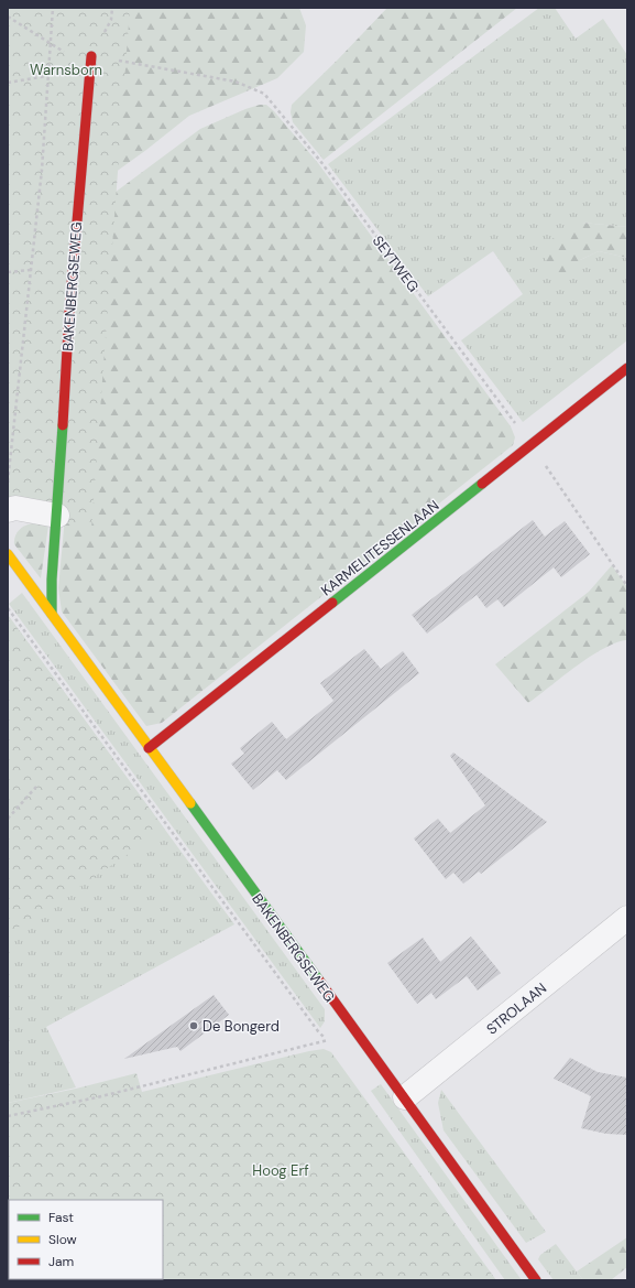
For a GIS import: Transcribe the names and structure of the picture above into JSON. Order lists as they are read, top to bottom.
{
  "streets": {
    "street": ["BAKENBERGSEWEG", "KARMELITESSENLAAN", "STROLAAN"],
    "path": ["SEYTWEG"]
  },
  "crossings": [
    ["SEYTWEG", "BAKENBERGSEWEG"],
    ["BAKENBERGSEWEG", "KARMELITESSENLAAN"],
    ["BAKENBERGSEWEG", "STROLAAN"]
  ],
  "parks": ["Warnsborn", "Hoog Erf"],
  "places": ["De Bongerd"],
  "legend": ["Fast", "Slow", "Jam"]
}
